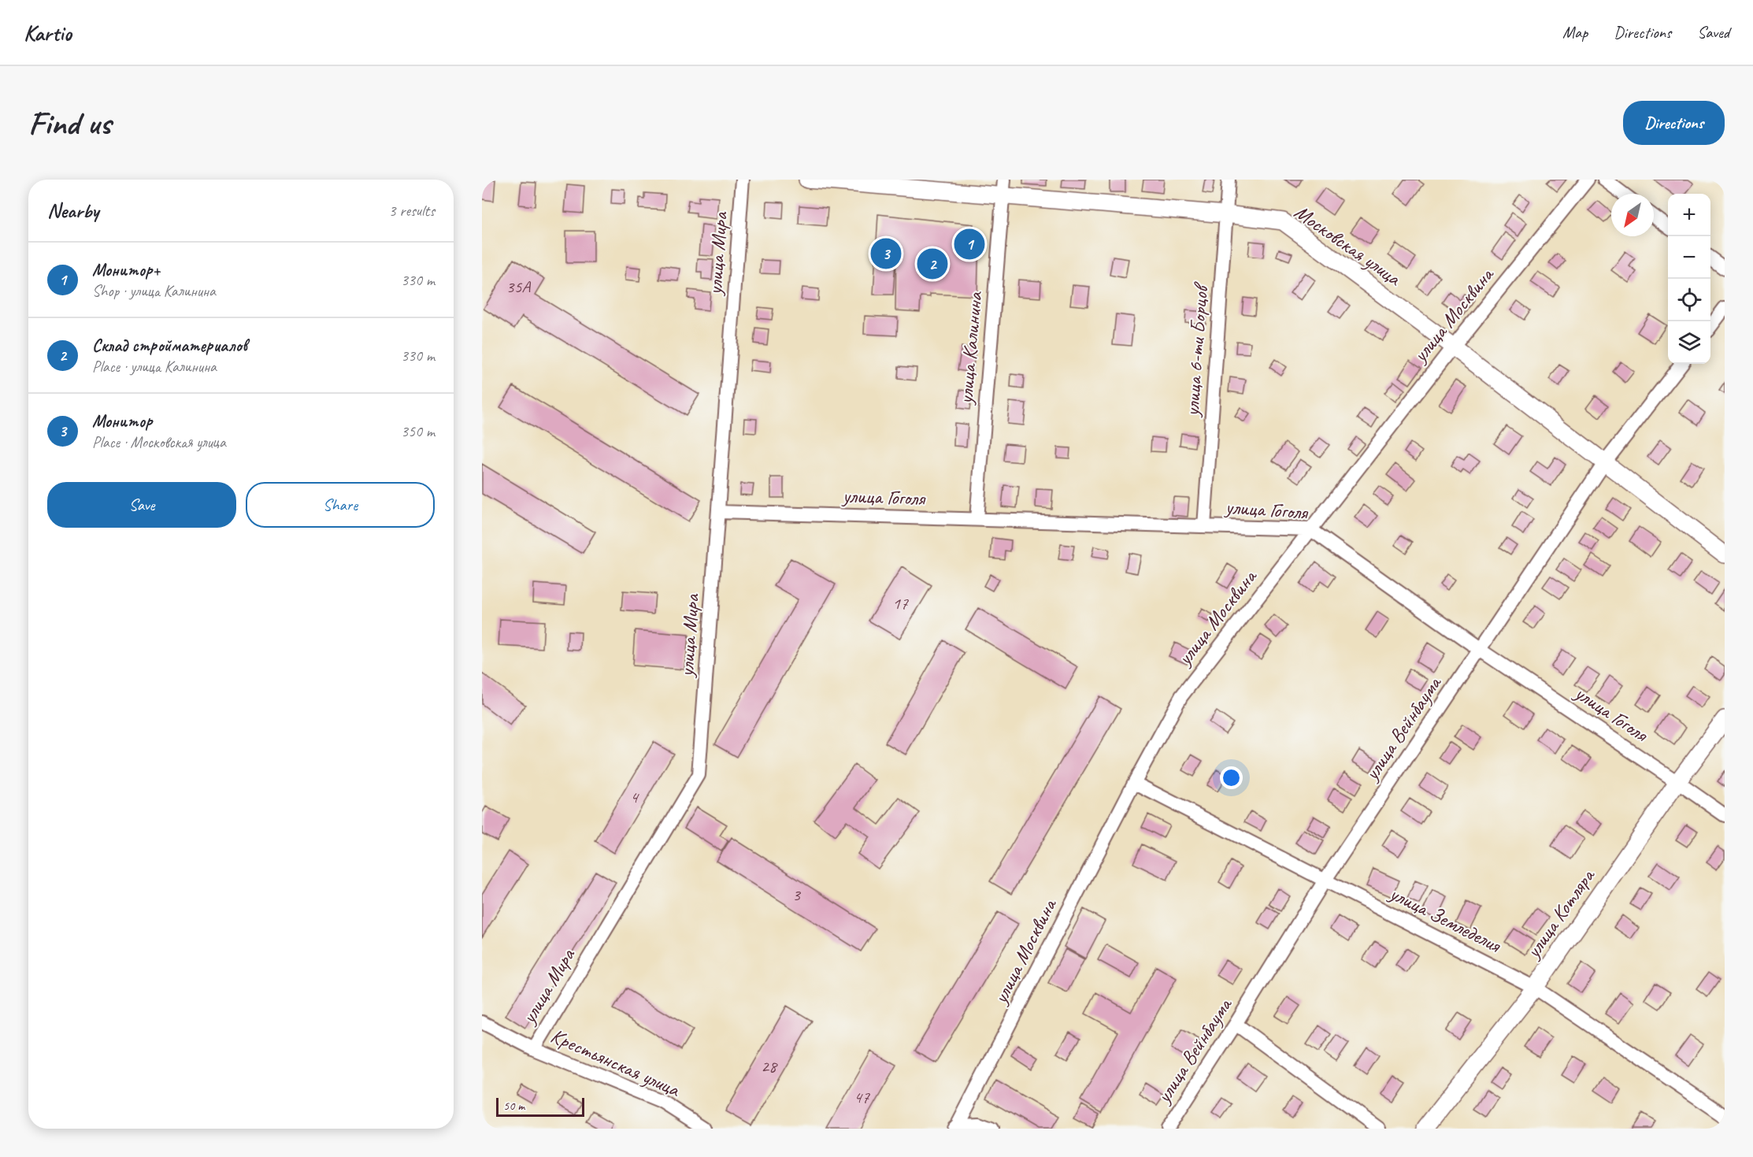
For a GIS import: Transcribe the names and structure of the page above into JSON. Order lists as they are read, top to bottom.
{
  "streets": {
    "street": [
      "Московская улица",
      "улица Мира",
      "улица Москвина",
      "улица Калинина",
      "улица 6-ти Борцов",
      "улица Гоголя",
      "улица Вейнбаума",
      "улица Котляра",
      "улица Земледелия",
      "Крестьянская улица"
    ]
  },
  "crossings": [
    ["Московская улица", "улица Москвина"],
    ["Московская улица", "улица Калинина"],
    ["Московская улица", "улица 6-ти Борцов"],
    ["Московская улица", "улица Вейнбаума"],
    ["улица Мира", "улица Гоголя"],
    ["улица Мира", "Крестьянская улица"],
    ["улица Москвина", "улица Гоголя"],
    ["улица Москвина", "улица Земледелия"],
    ["улица Калинина", "улица Гоголя"],
    ["улица 6-ти Борцов", "улица Гоголя"],
    ["улица Гоголя", "улица Вейнбаума"],
    ["улица Гоголя", "улица Котляра"],
    ["улица Вейнбаума", "улица Земледелия"],
    ["улица Котляра", "улица Земледелия"]
  ],
  "house_numbers": [
    "35А",
    "17",
    "4",
    "3",
    "28",
    "47"
  ],
  "scale_bar": "50 m",
  "north": "bottom left",
  "page": {
    "header": "Kartio",
    "nav": ["Map", "Directions", "Saved"],
    "buttons": [
      "Directions",
      ["Save", "Share"]
    ],
    "title": "Find us",
    "heading": ["Nearby", "3 results"],
    "map_buttons": ["+", "−"],
    "pins": ["1", "3", "2"],
    "list": [
      {
        "mark": "1",
        "name": "Монитор+",
        "note": "Shop · улица Калинина",
        "value": "330 m"
      },
      {
        "mark": "2",
        "name": "Склад стройматериалов",
        "note": "Place · улица Калинина",
        "value": "330 m"
      },
      {
        "mark": "3",
        "name": "Монитор",
        "note": "Place · Московская улица",
        "value": "350 m"
      }
    ],
    "scale": "50 m"
  }
}
